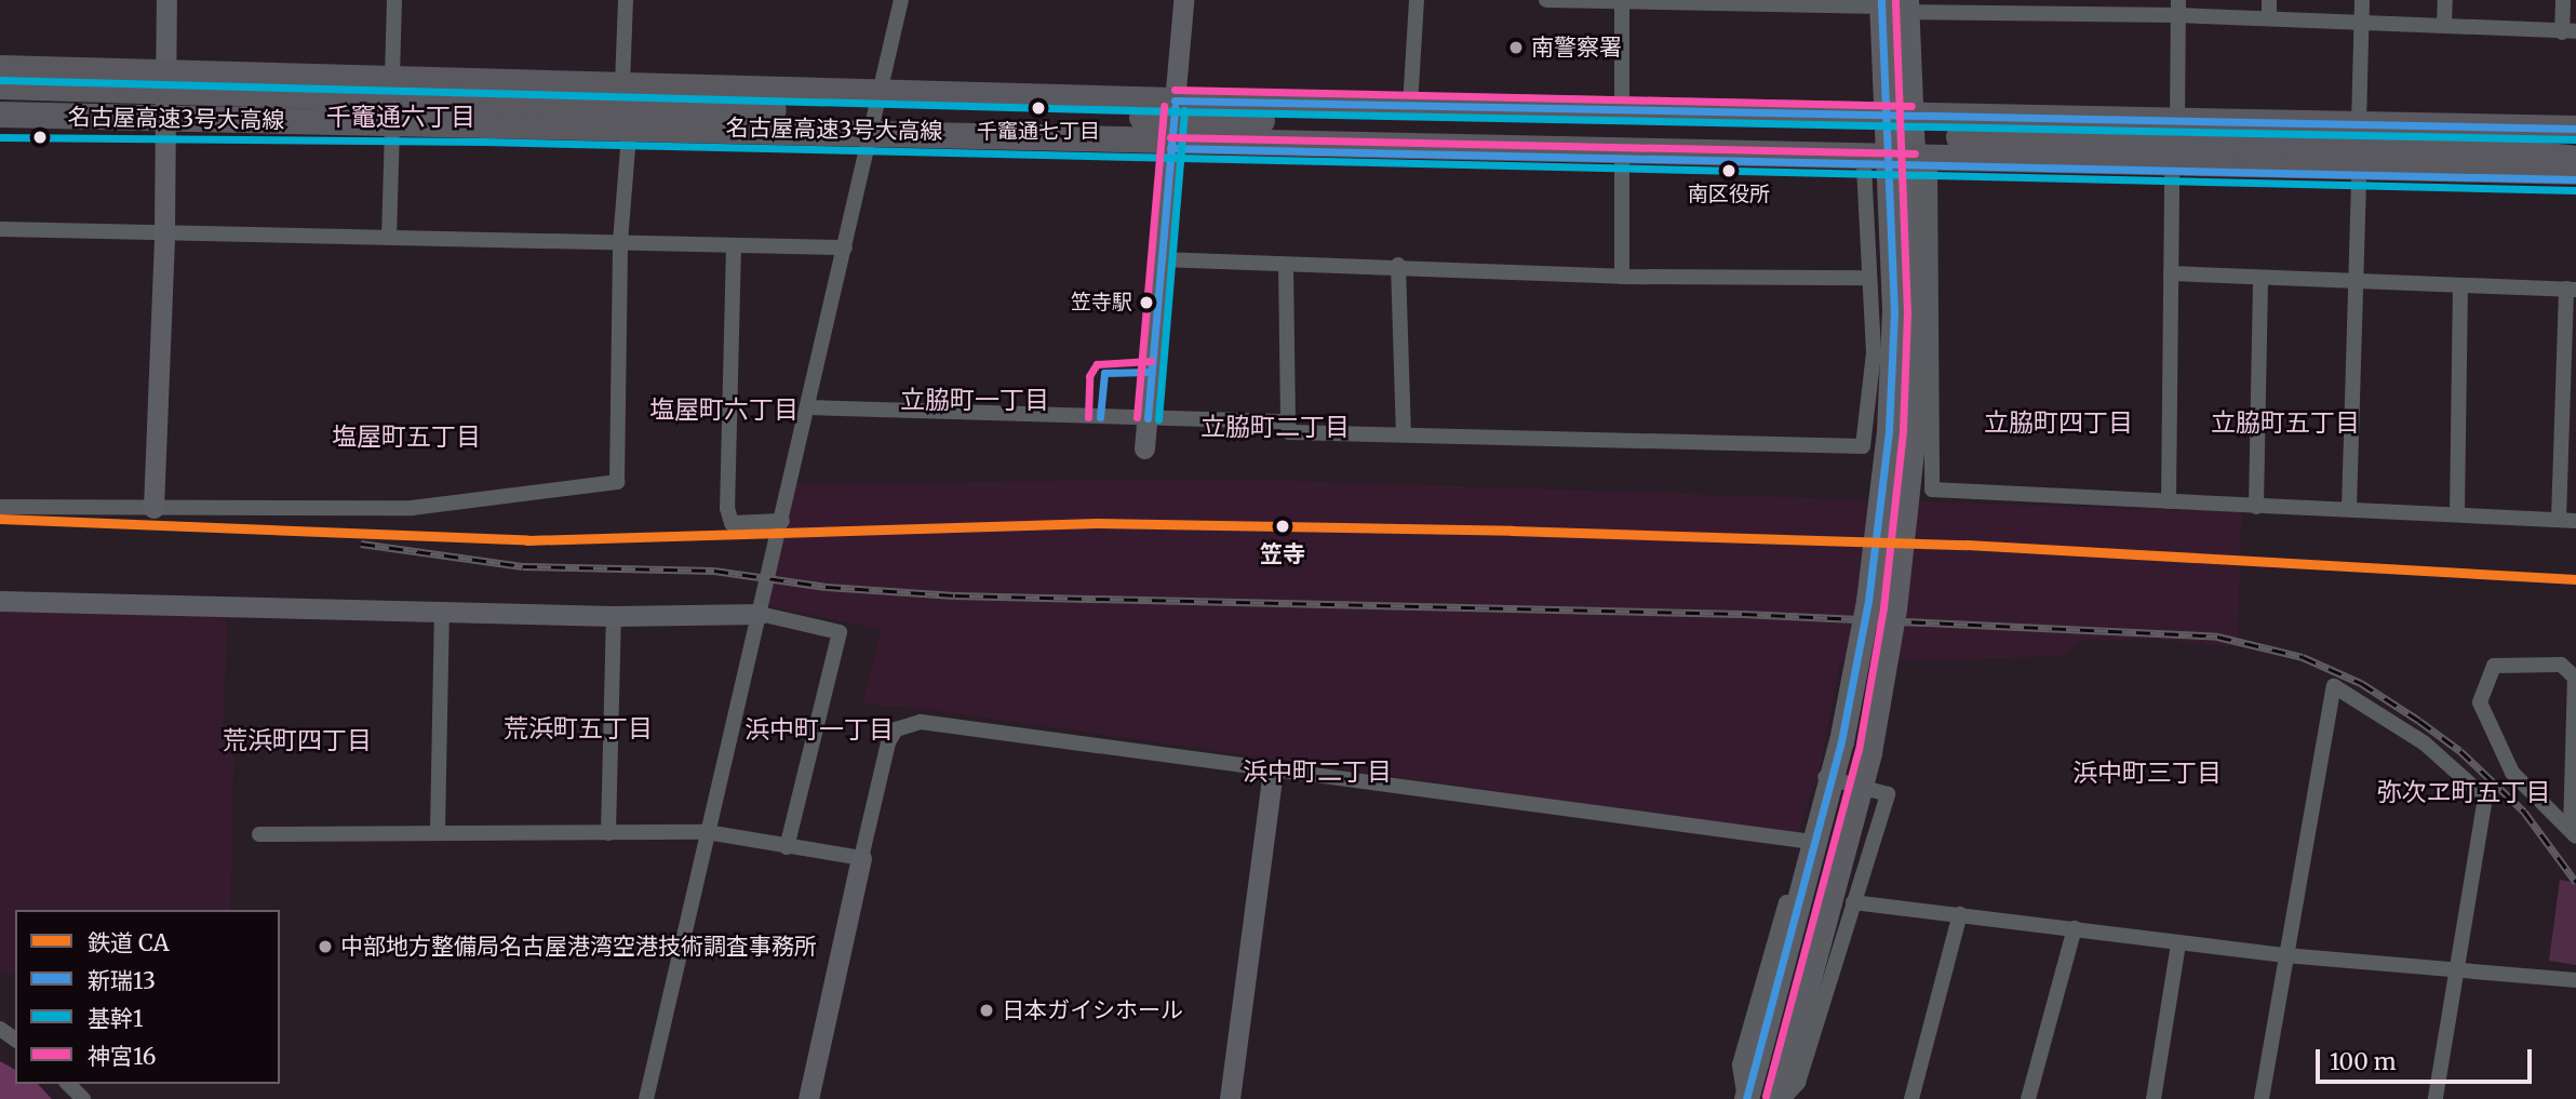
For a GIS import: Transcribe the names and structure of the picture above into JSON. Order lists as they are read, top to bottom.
{
  "streets": {
    "highway": ["名古屋高速3号大高線"]
  },
  "districts": [
    "千竈通六丁目",
    "立脇町一丁目",
    "塩屋町六丁目",
    "立脇町四丁目",
    "立脇町五丁目",
    "立脇町二丁目",
    "塩屋町五丁目",
    "荒浜町五丁目",
    "浜中町一丁目",
    "荒浜町四丁目",
    "浜中町二丁目",
    "浜中町三丁目",
    "弥次ヱ町五丁目"
  ],
  "places": [
    "南警察署",
    "千竈通七丁目",
    "南区役所",
    "笠寺駅",
    "笠寺",
    "中部地方整備局名古屋港湾空港技術調査事務所",
    "日本ガイシホール"
  ],
  "lines": [
    "transit line 新瑞13",
    "transit line 神宮16",
    "transit line 基幹1",
    "rail line CA"
  ],
  "legend": [
    "鉄道 CA",
    "新瑞13",
    "基幹1",
    "神宮16"
  ],
  "scale_bar": "100 m"
}
